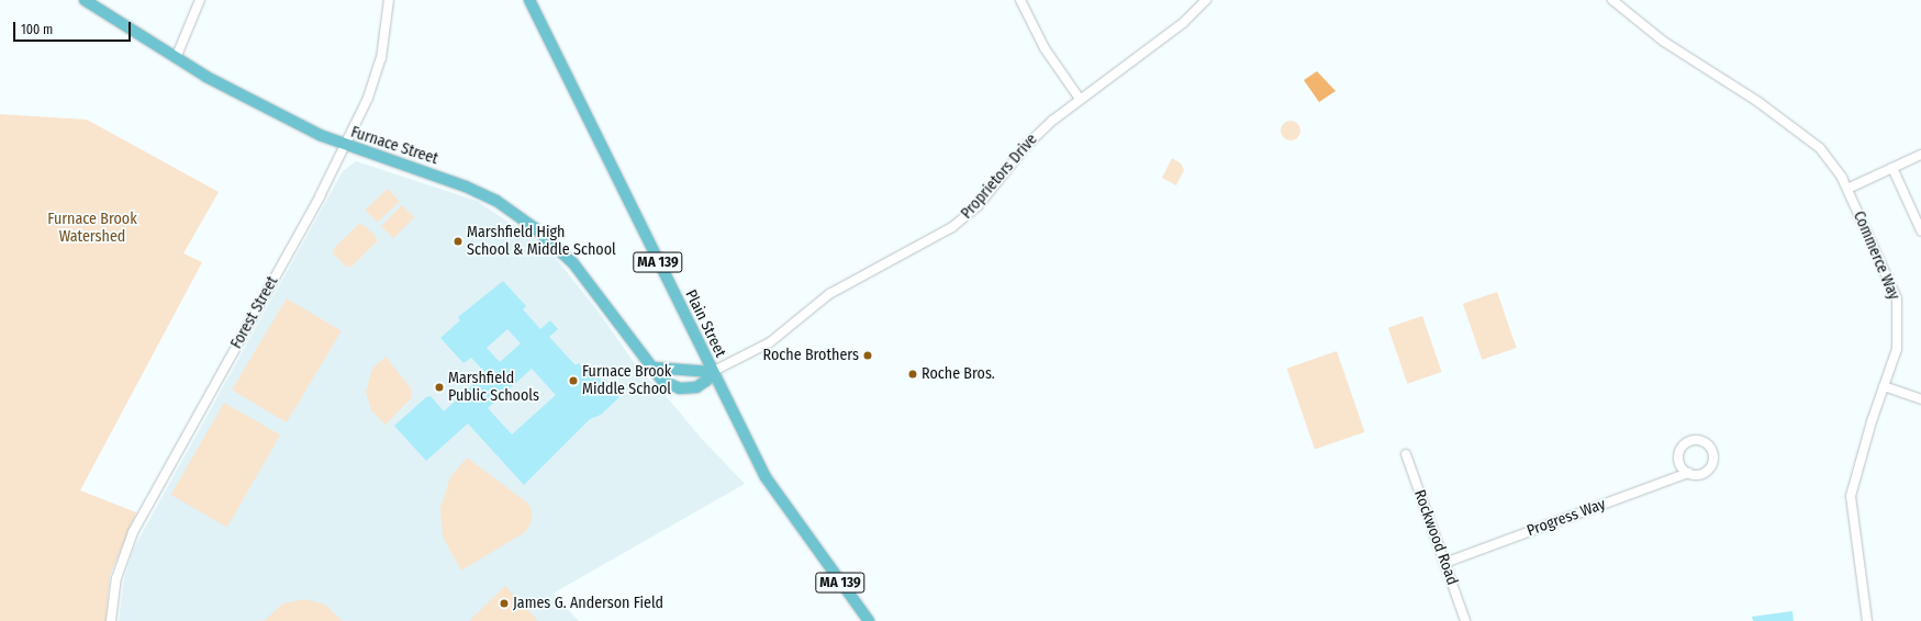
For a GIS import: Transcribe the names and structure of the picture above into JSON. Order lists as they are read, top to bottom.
{
  "streets": {
    "main road": ["Furnace Street", "MA 139", "Plain Street"],
    "street": [
      "Proprietors Drive",
      "Commerce Way",
      "Forest Street",
      "Progress Way",
      "Rockwood Road"
    ]
  },
  "crossings": [
    ["Furnace Street", "Proprietors Drive"],
    ["Furnace Street", "Forest Street"],
    ["Furnace Street", "Plain Street"],
    ["Proprietors Drive", "Plain Street"],
    ["Progress Way", "Rockwood Road"]
  ],
  "parks": ["Furnace Brook Watershed"],
  "places": [
    "Marshfield High School & Middle School",
    "Roche Brothers",
    "Roche Bros.",
    "Furnace Brook Middle School",
    "Marshfield Public Schools",
    "James G. Anderson Field"
  ],
  "scale_bar": "100 m"
}
